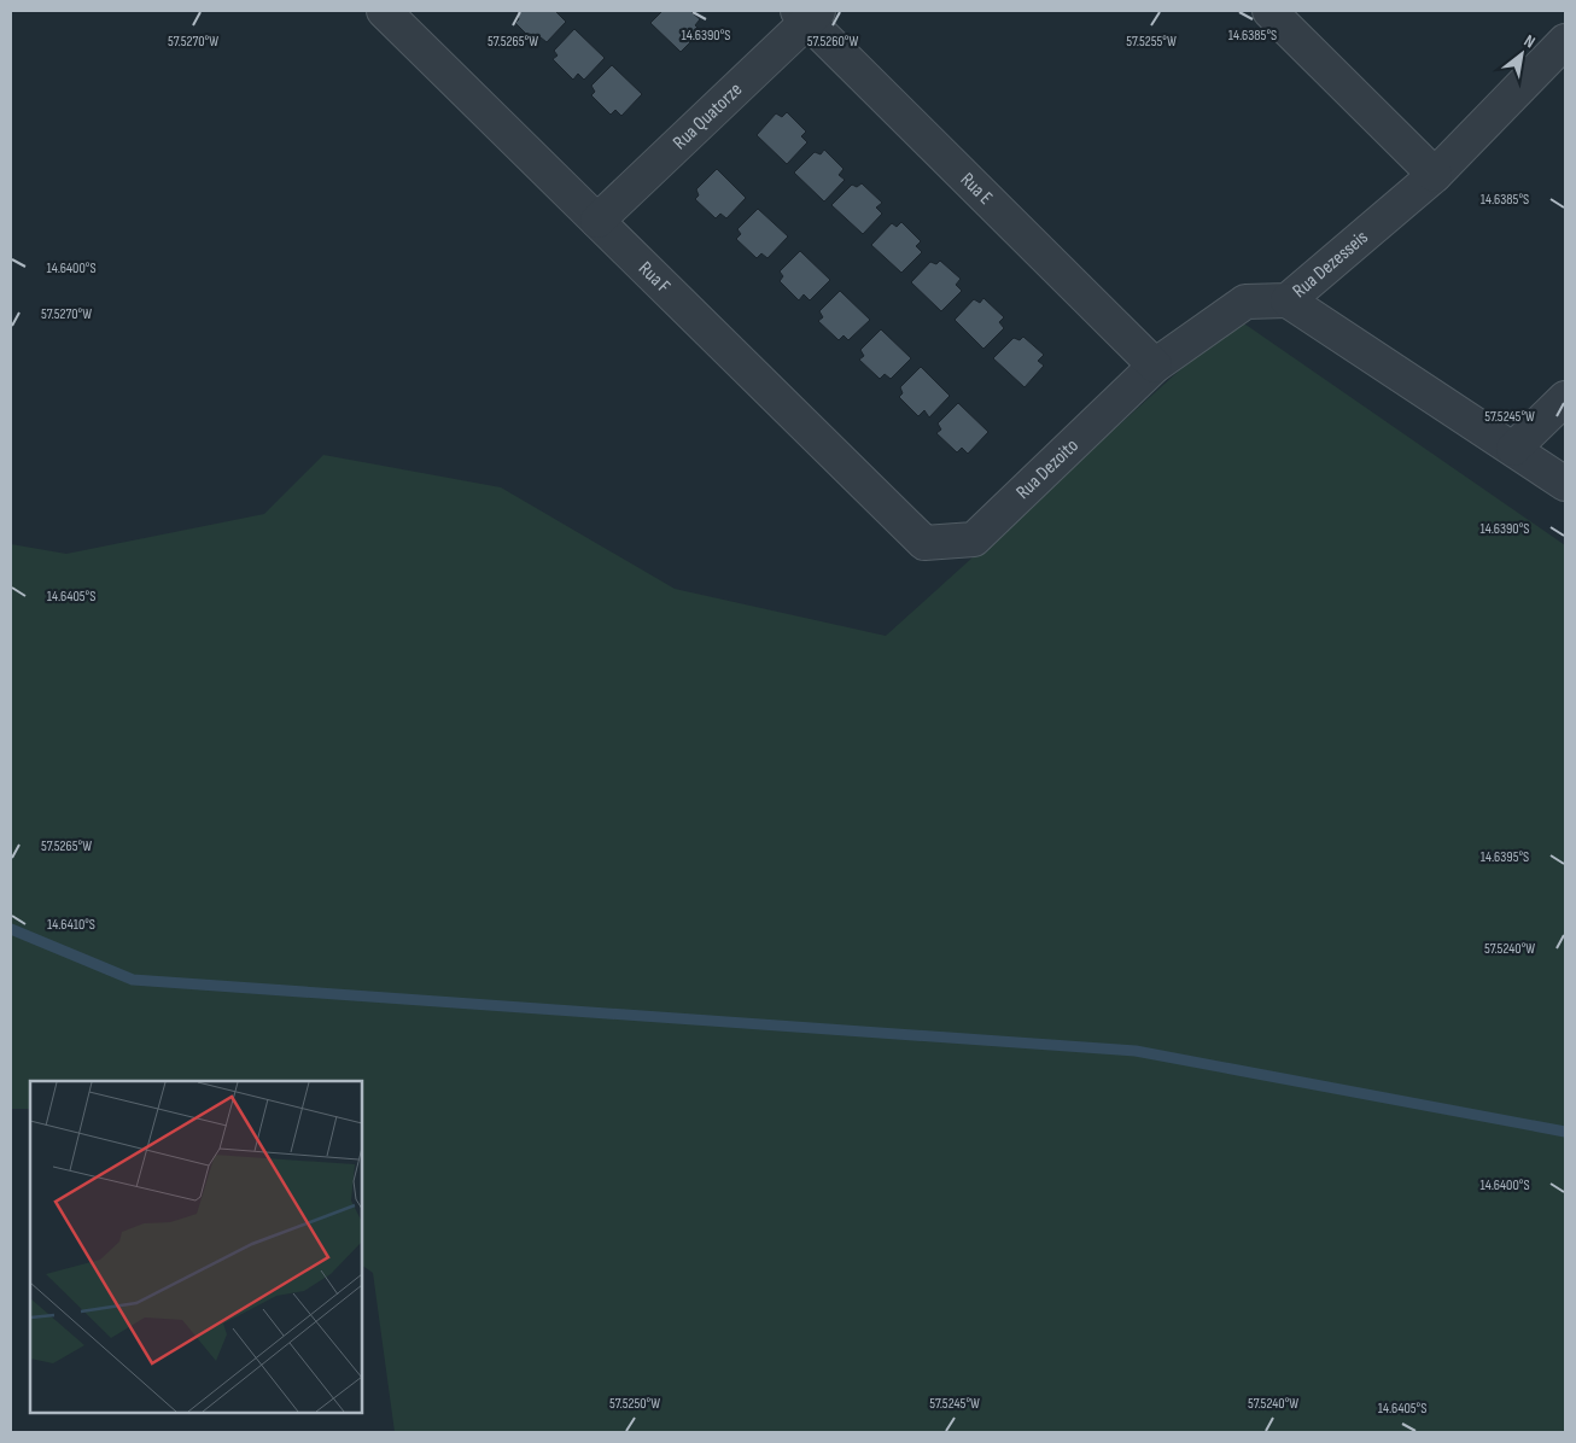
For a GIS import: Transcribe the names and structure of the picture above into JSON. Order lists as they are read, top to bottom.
{
  "streets": {
    "street": [
      "Rua Quatorze",
      "Rua E",
      "Rua Dezesseis",
      "Rua F",
      "Rua Dezoito"
    ]
  },
  "crossings": [
    ["Rua Quatorze", "Rua E"],
    ["Rua Quatorze", "Rua F"],
    ["Rua E", "Rua Dezesseis"],
    ["Rua E", "Rua Dezoito"],
    ["Rua Dezesseis", "Rua Dezoito"],
    ["Rua F", "Rua Dezoito"]
  ],
  "north": "top right",
  "coordinates": [
    "14.6390°S",
    "14.6385°S",
    "57.5260°W",
    "57.5255°W",
    "57.5270°W",
    "57.5265°W",
    "14.6400°S",
    "57.5245°W",
    "14.6405°S",
    "14.6395°S",
    "14.6410°S",
    "57.5240°W",
    "57.5250°W"
  ]
}
